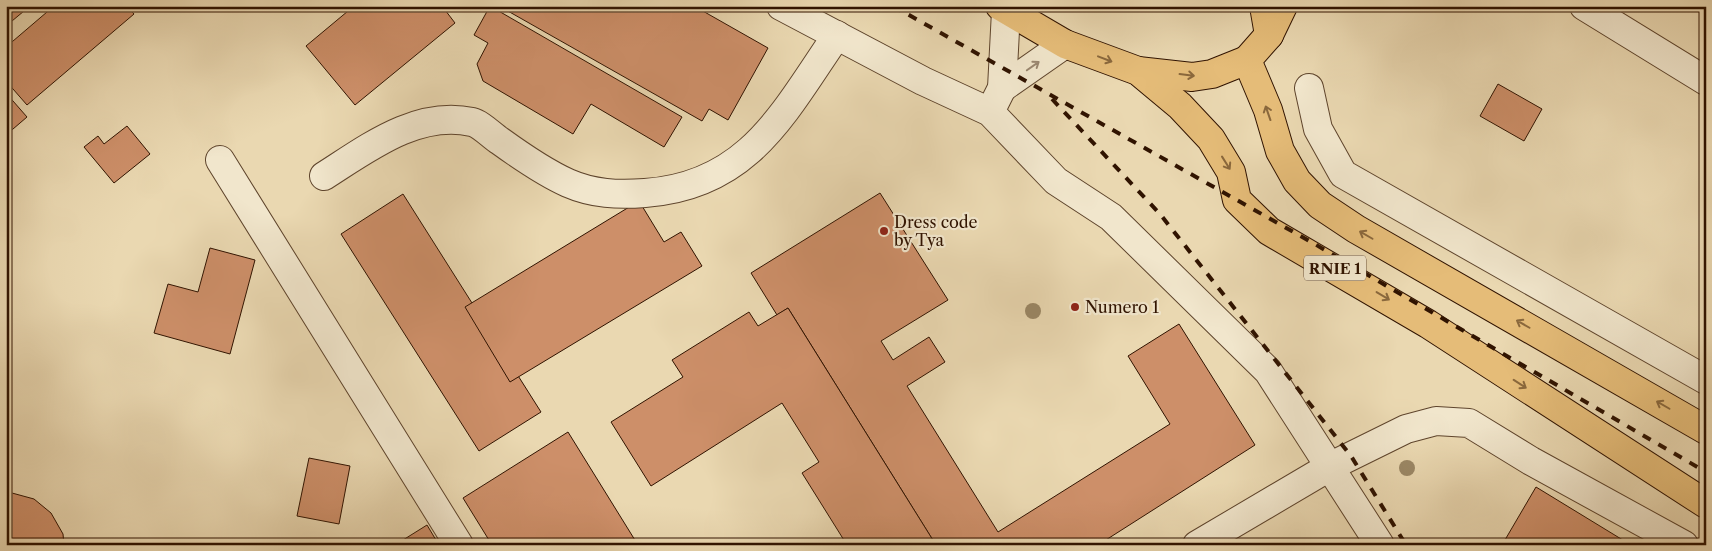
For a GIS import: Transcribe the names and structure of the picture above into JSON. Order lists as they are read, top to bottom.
{
  "streets": {
    "main road": ["RNIE 1"]
  },
  "places": ["Dress code by Tya", "Numero 1"]
}
